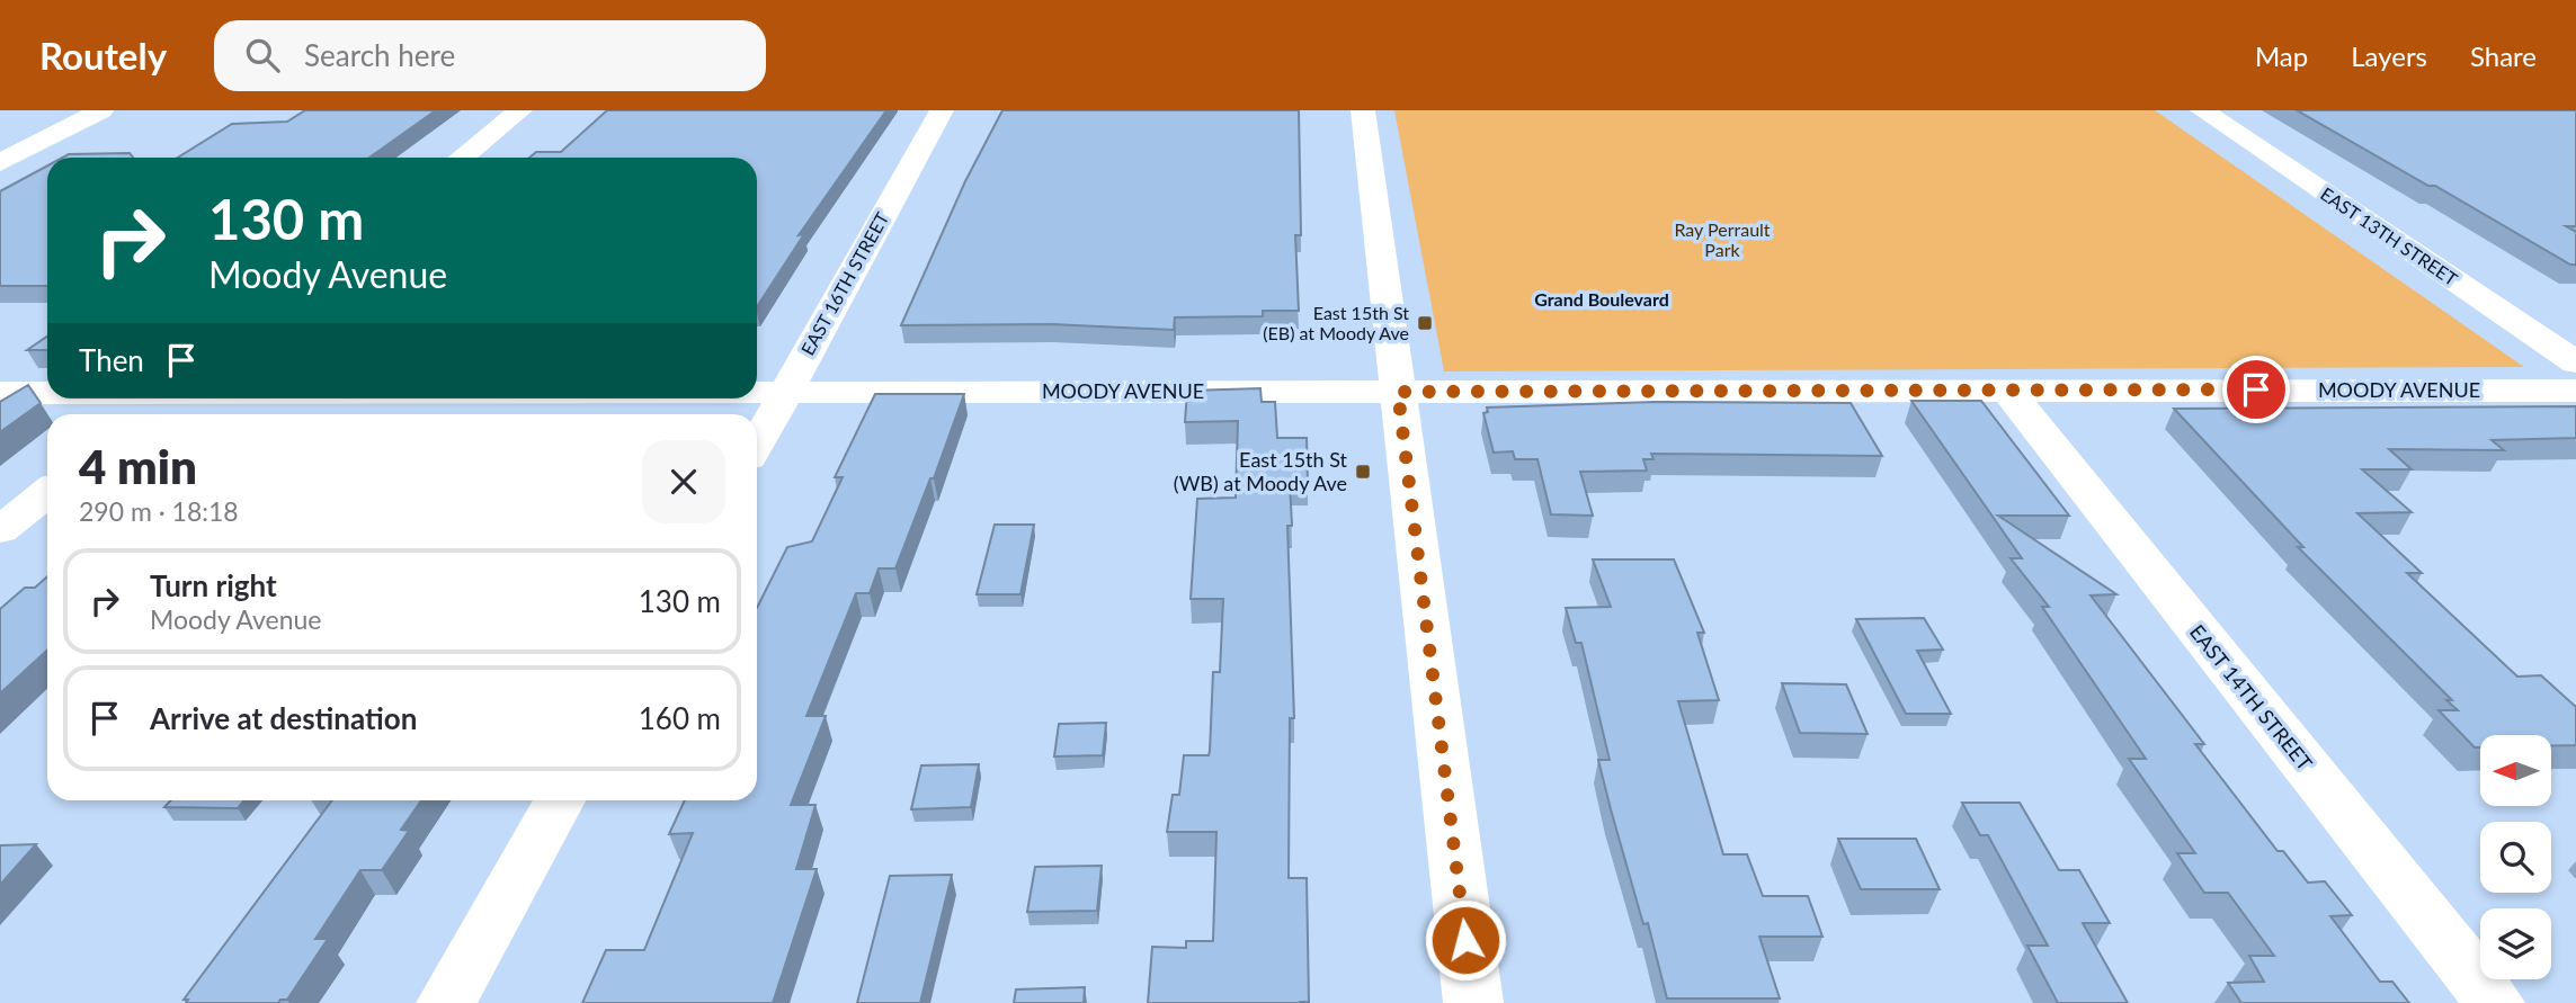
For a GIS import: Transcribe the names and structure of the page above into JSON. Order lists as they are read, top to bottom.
{
  "streets": {
    "street": [
      "EAST 13TH STREET",
      "EAST 16TH STREET",
      "MOODY AVENUE",
      "EAST 14TH STREET"
    ]
  },
  "crossings": [
    ["EAST 16TH STREET", "MOODY AVENUE"],
    ["MOODY AVENUE", "EAST 14TH STREET"]
  ],
  "districts": ["Grand Boulevard"],
  "parks": ["Ray Perrault Park"],
  "places": {
    "transit": ["East 15th St (EB) at Moody Ave", "East 15th St (WB) at Moody Ave"]
  },
  "north": "left",
  "page": {
    "header": "Routely",
    "search": "Search here",
    "nav": ["Map", "Layers", "Share"],
    "turn": ["130 m", "Moody Avenue"],
    "then": "Then",
    "heading": ["4 min", "290 m · 18:18"],
    "list": [
      {
        "name": "Turn right",
        "note": "Moody Avenue",
        "value": "130 m"
      },
      {
        "name": "Arrive at destination",
        "value": "160 m"
      }
    ]
  }
}
